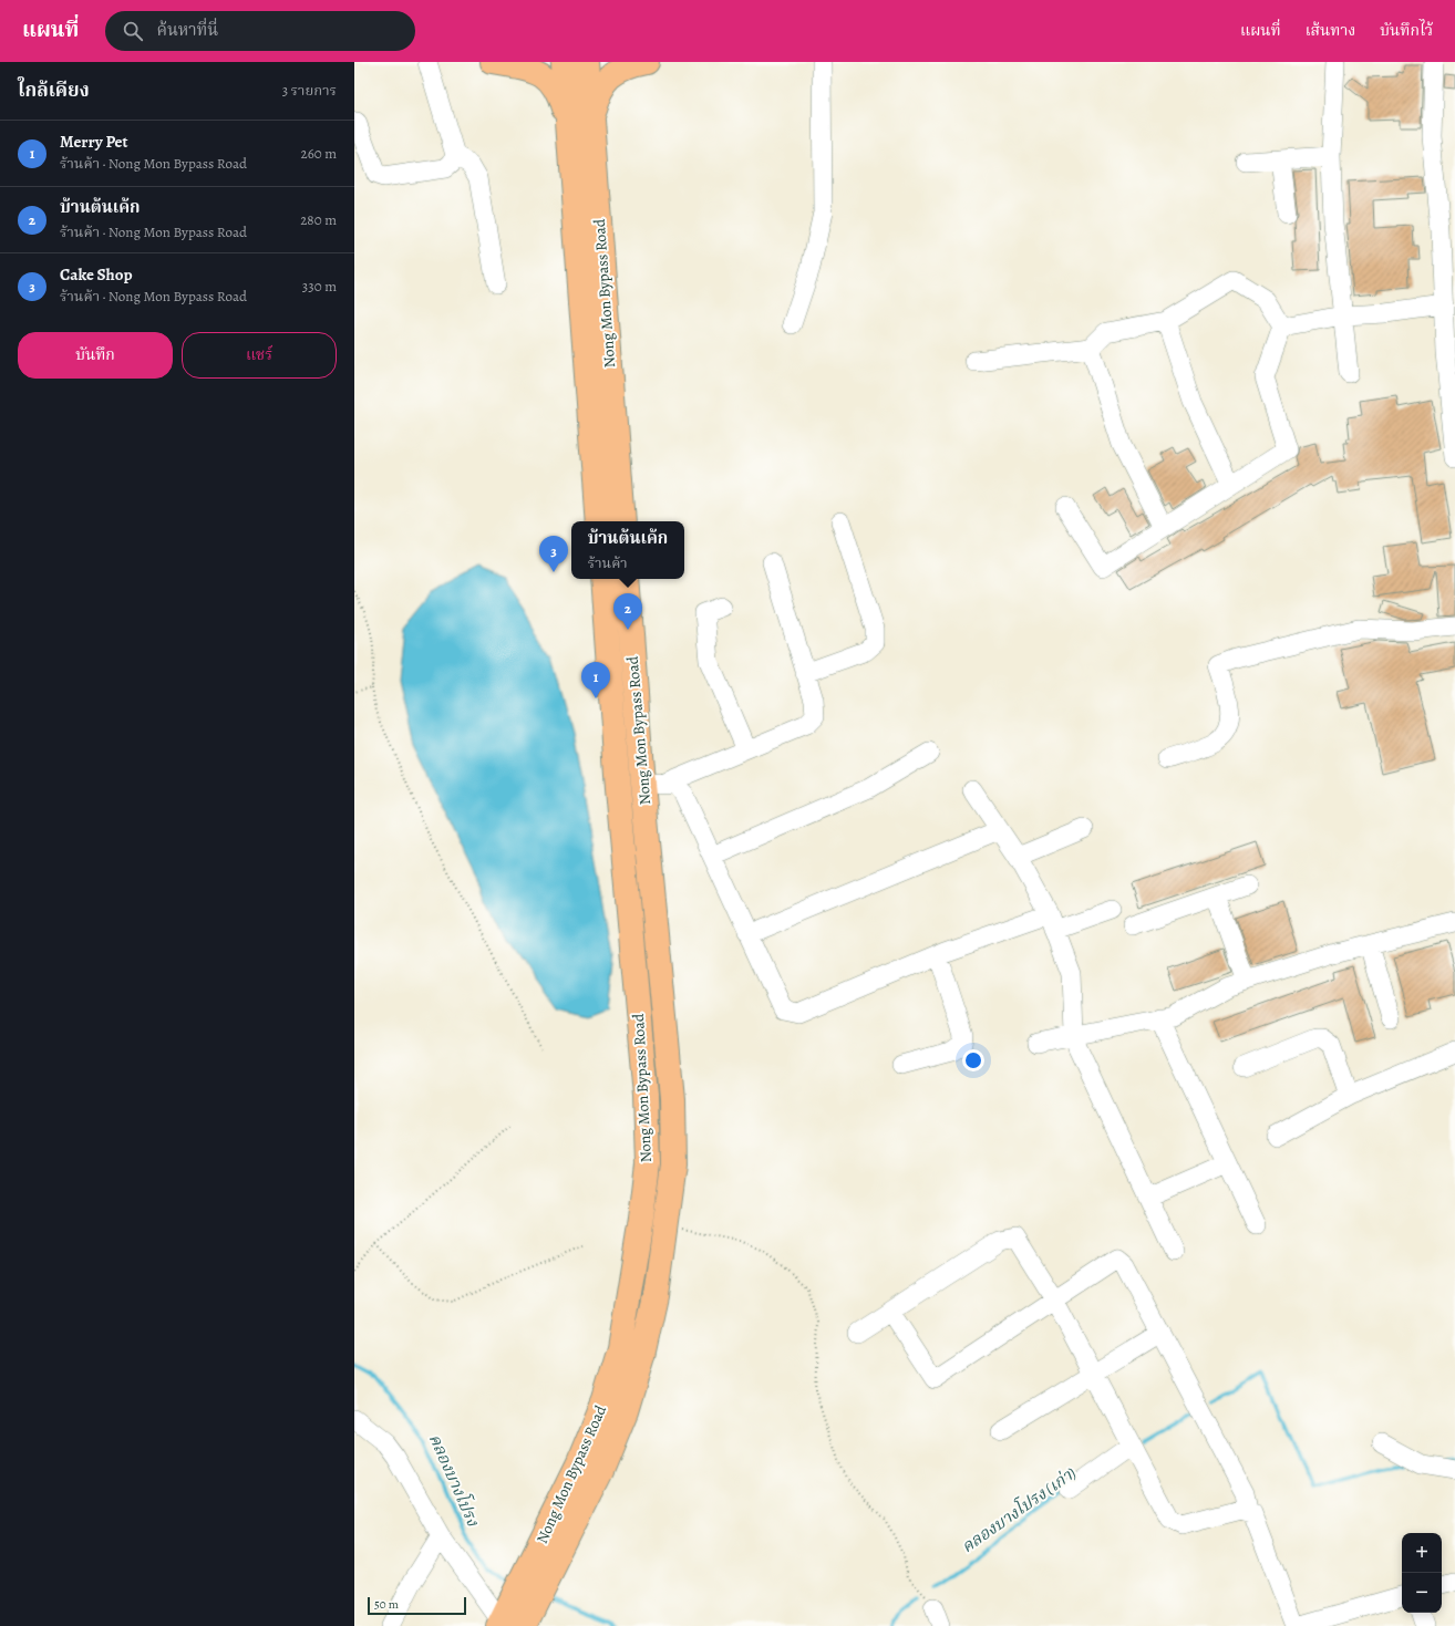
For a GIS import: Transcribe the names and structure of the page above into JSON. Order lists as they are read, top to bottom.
{
  "streets": {
    "highway": ["Nong Mon Bypass Road"]
  },
  "water": ["คลองบางโปรง", "คลองบางโปรง (เก่า)"],
  "scale_bar": "50 m",
  "page": {
    "header": "แผนที่",
    "search": "ค้นหาที่นี่",
    "nav": ["แผนที่", "เส้นทาง", "บันทึกไว้"],
    "heading": ["ใกล้เคียง", "3 รายการ"],
    "list": [
      {
        "mark": "1",
        "name": "Merry Pet",
        "note": "ร้านค้า · Nong Mon Bypass Road",
        "value": "260 m"
      },
      {
        "mark": "2",
        "name": "บ้านต้นเค้ก",
        "note": "ร้านค้า · Nong Mon Bypass Road",
        "value": "280 m"
      },
      {
        "mark": "3",
        "name": "Cake Shop",
        "note": "ร้านค้า · Nong Mon Bypass Road",
        "value": "330 m"
      }
    ],
    "buttons": ["บันทึก", "แชร์"],
    "popup": ["บ้านต้นเค้ก", "ร้านค้า"],
    "pins": ["3", "2", "1"],
    "map_buttons": ["+", "−"],
    "scale": "50 m"
  }
}
